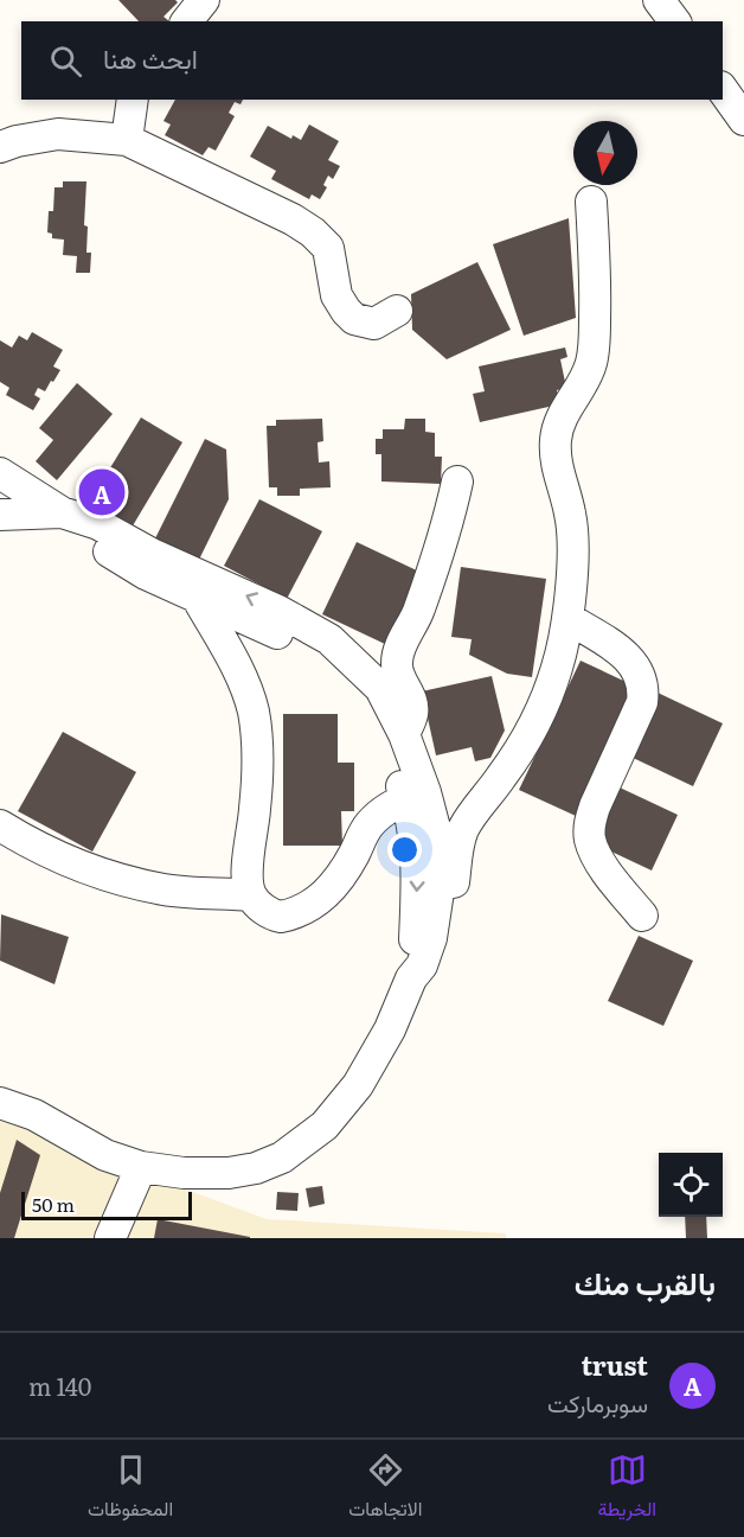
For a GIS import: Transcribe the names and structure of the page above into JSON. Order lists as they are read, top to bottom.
{
  "scale_bar": "50 m",
  "north": "bottom",
  "page": {
    "search": "ابحث هنا",
    "pins": "A",
    "scale": "50 m",
    "heading": "بالقرب منك",
    "list": [
      {
        "mark": "A",
        "name": "trust",
        "note": "سوبرماركت",
        "value": "140 m"
      }
    ],
    "nav": ["الخريطة", "الاتجاهات", "المحفوظات"]
  }
}
